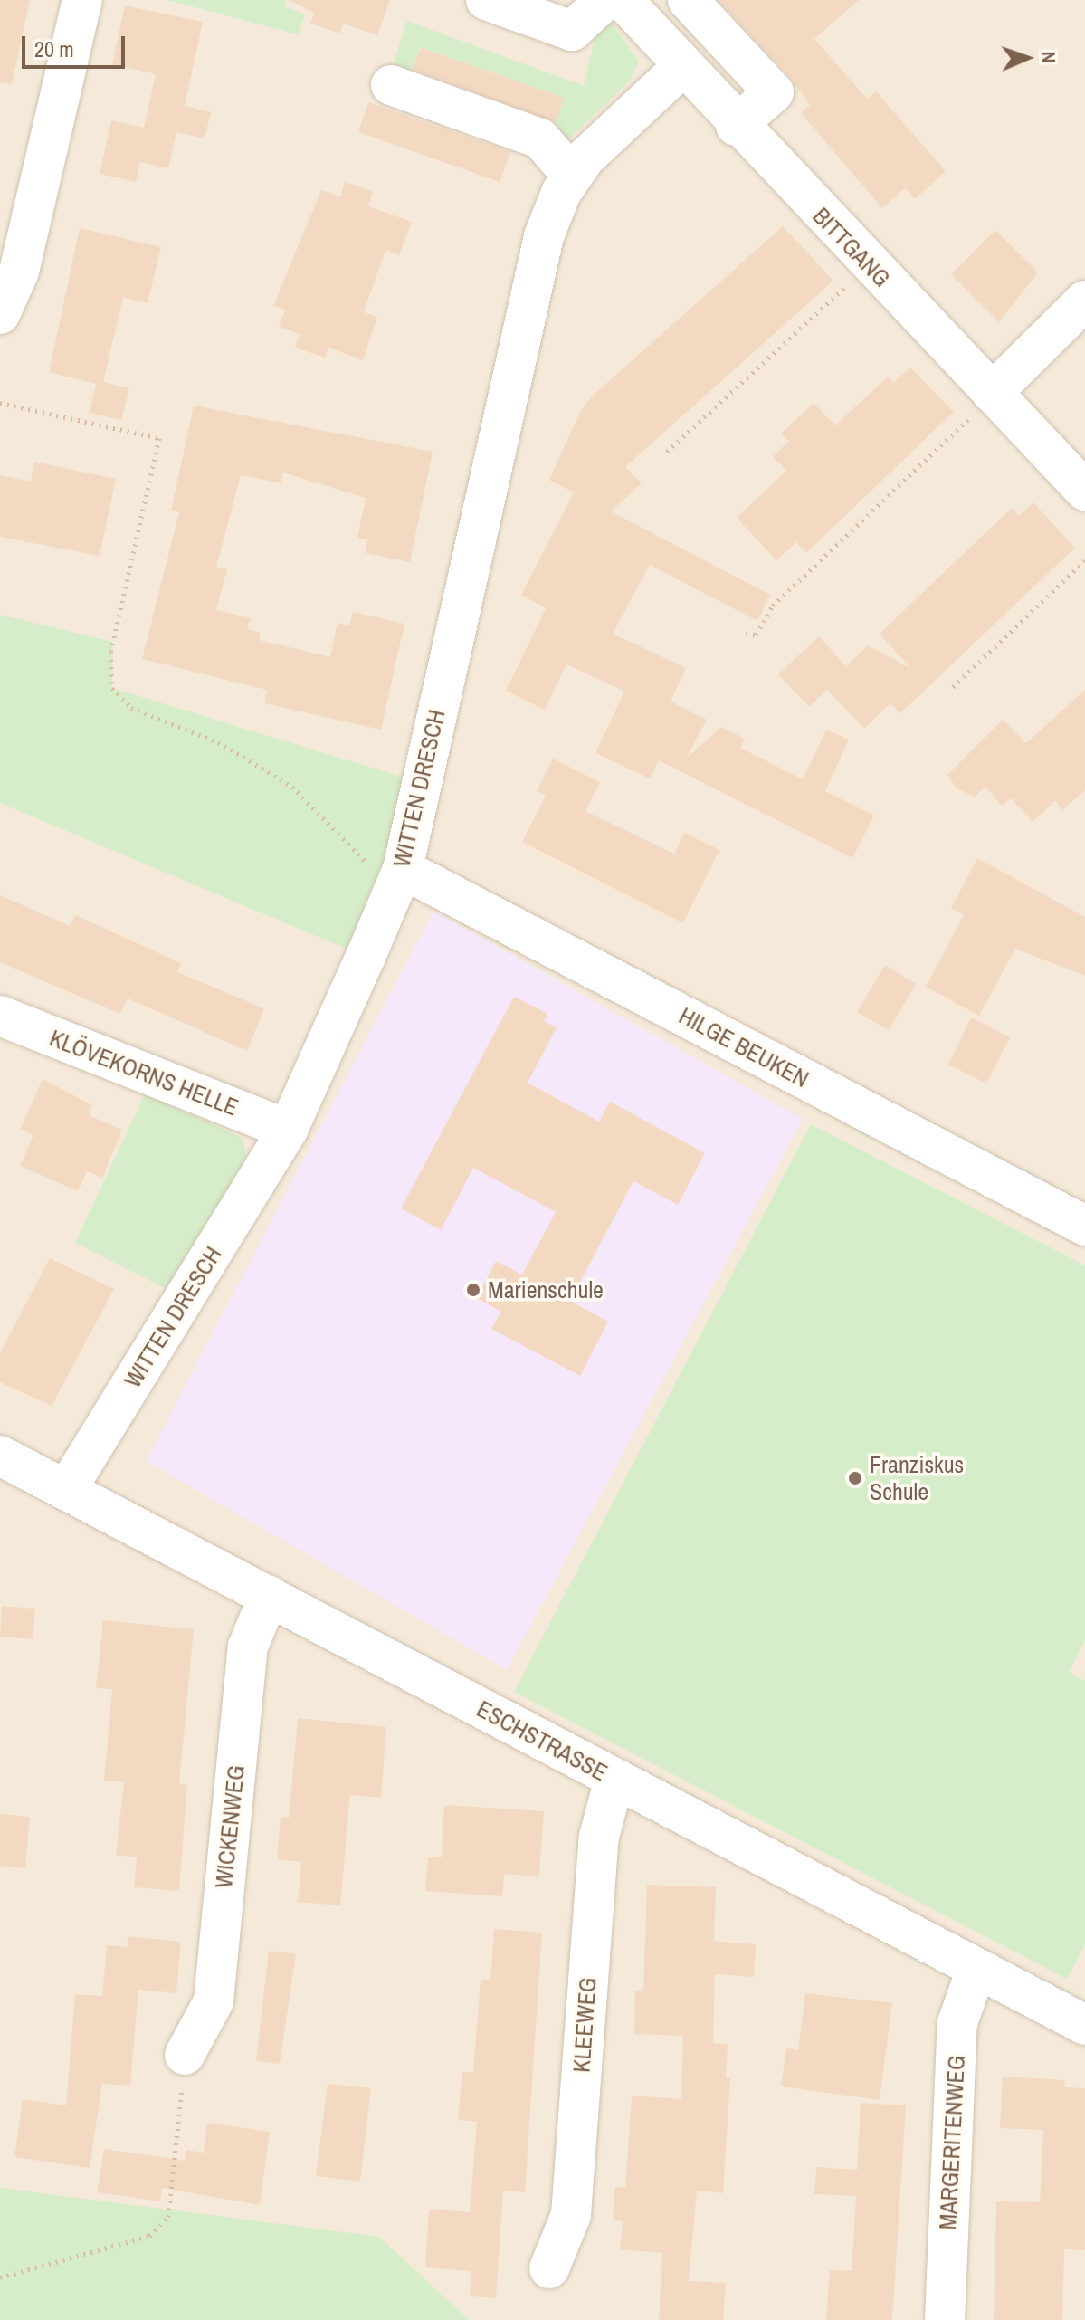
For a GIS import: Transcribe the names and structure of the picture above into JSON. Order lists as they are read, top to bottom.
{
  "streets": {
    "street": [
      "BITTGANG",
      "WITTEN DRESCH",
      "HILGE BEUKEN",
      "KLÖVEKORNS HELLE",
      "ESCHSTRASSE",
      "WICKENWEG",
      "KLEEWEG",
      "MARGERITENWEG"
    ]
  },
  "crossings": [
    ["BITTGANG", "WITTEN DRESCH"],
    ["WITTEN DRESCH", "HILGE BEUKEN"],
    ["WITTEN DRESCH", "KLÖVEKORNS HELLE"],
    ["WITTEN DRESCH", "ESCHSTRASSE"],
    ["ESCHSTRASSE", "WICKENWEG"],
    ["ESCHSTRASSE", "KLEEWEG"],
    ["ESCHSTRASSE", "MARGERITENWEG"]
  ],
  "places": ["Marienschule", "Franziskus Schule"],
  "scale_bar": "20 m",
  "north": "right"
}
